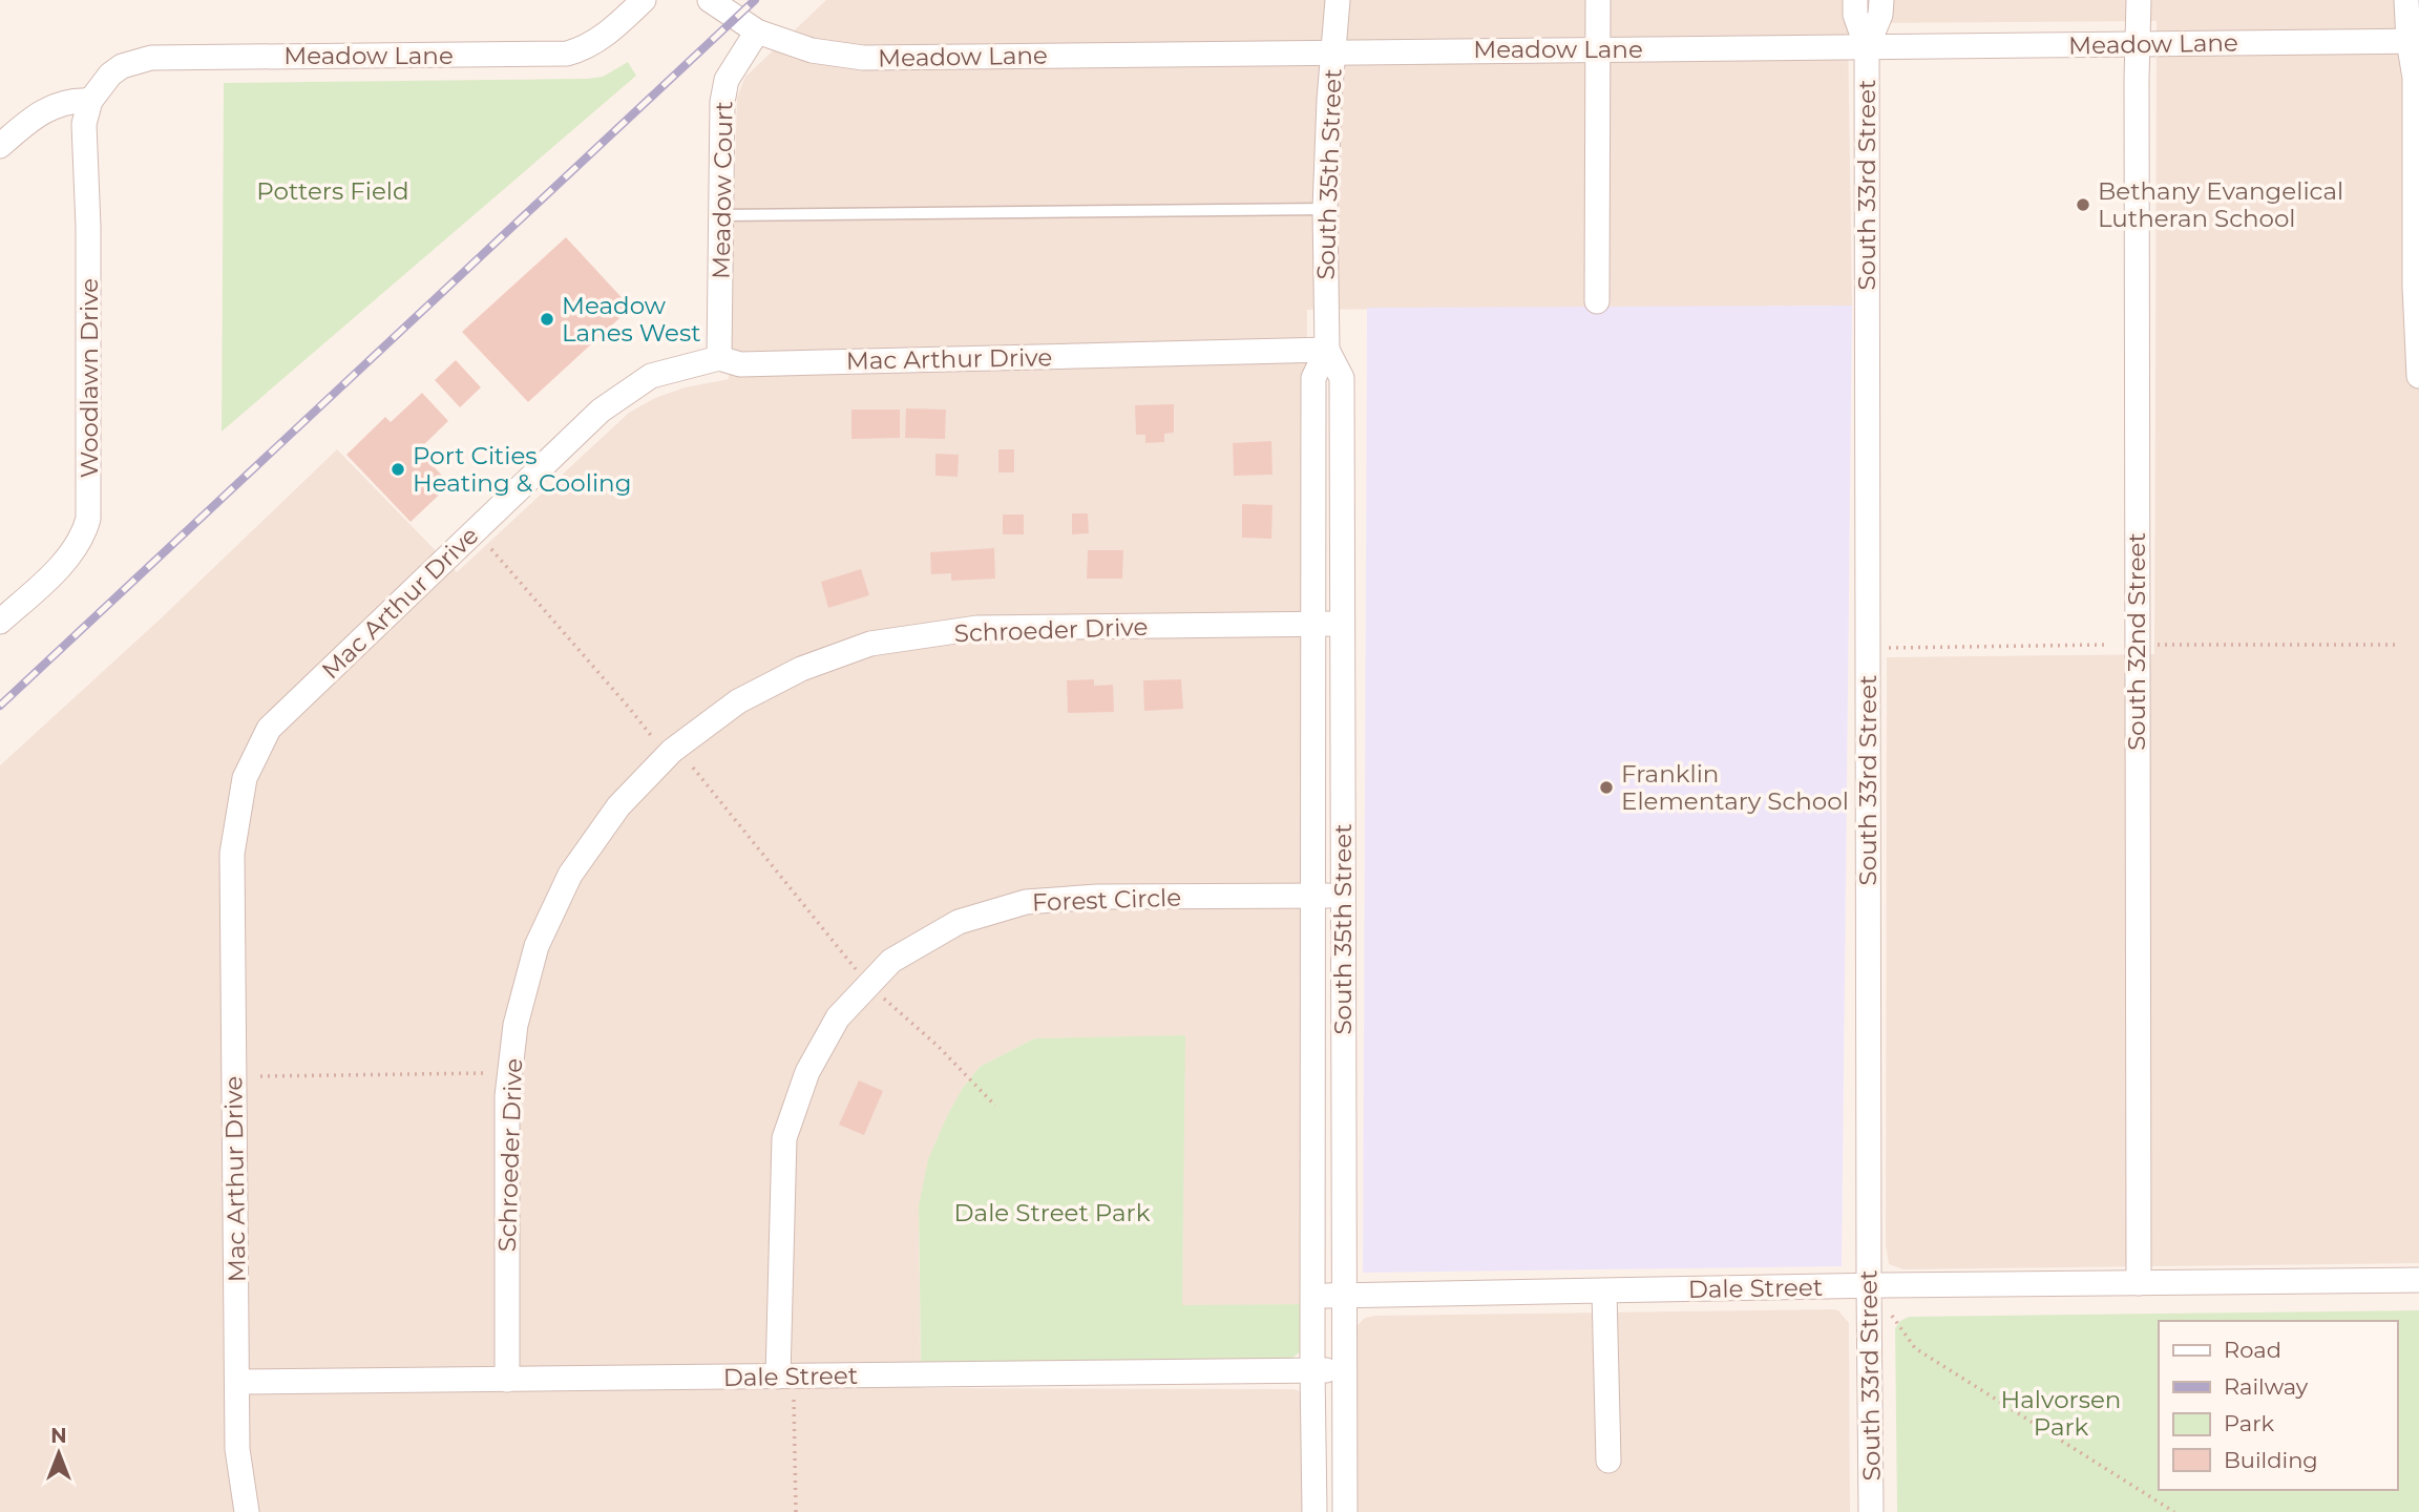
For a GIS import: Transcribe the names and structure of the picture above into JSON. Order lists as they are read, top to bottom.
{
  "streets": {
    "street": [
      "Meadow Lane",
      "South 35th Street",
      "South 33rd Street",
      "Meadow Court",
      "Mac Arthur Drive",
      "Woodlawn Drive",
      "Schroeder Drive",
      "South 32nd Street",
      "Forest Circle",
      "Dale Street"
    ]
  },
  "crossings": [
    ["Meadow Lane", "South 35th Street"],
    ["Meadow Lane", "South 33rd Street"],
    ["Meadow Lane", "Meadow Court"],
    ["Meadow Lane", "Woodlawn Drive"],
    ["Meadow Lane", "South 32nd Street"],
    ["South 35th Street", "Mac Arthur Drive"],
    ["South 35th Street", "Schroeder Drive"],
    ["South 35th Street", "Forest Circle"],
    ["South 35th Street", "Dale Street"],
    ["South 33rd Street", "Dale Street"],
    ["Meadow Court", "Mac Arthur Drive"],
    ["Mac Arthur Drive", "Dale Street"],
    ["Schroeder Drive", "Dale Street"],
    ["South 32nd Street", "Dale Street"],
    ["Forest Circle", "Dale Street"]
  ],
  "parks": ["Potters Field", "Dale Street Park", "Halvorsen Park"],
  "places": [
    "Bethany Evangelical Lutheran School",
    "Meadow Lanes West",
    "Port Cities Heating & Cooling",
    "Franklin Elementary School"
  ],
  "legend": [
    "Road",
    "Railway",
    "Park",
    "Building"
  ],
  "north": "top"
}
